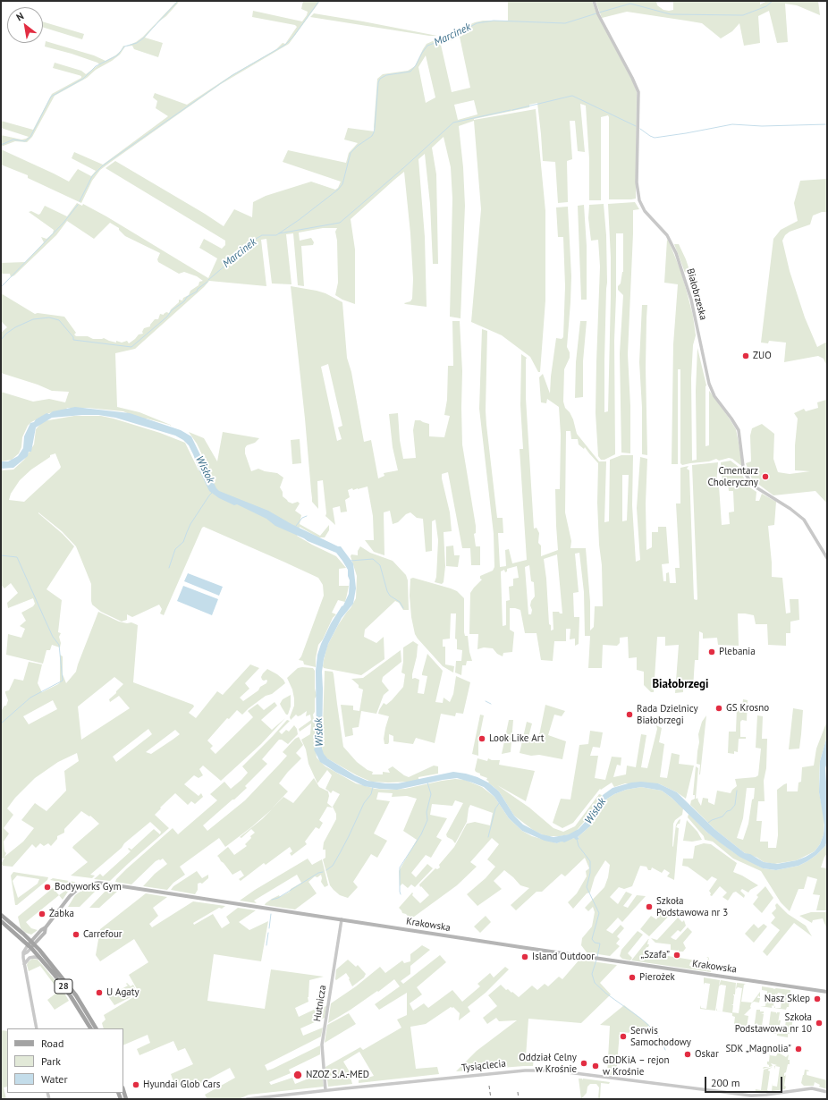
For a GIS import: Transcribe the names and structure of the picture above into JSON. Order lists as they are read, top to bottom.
{
  "streets": {
    "main road": ["Krakowska", "28"],
    "street": ["Białobrzeska", "Hutnicza", "Tysiąclecia"]
  },
  "crossings": [
    ["Krakowska", "28"],
    ["Krakowska", "Hutnicza"],
    ["Hutnicza", "Tysiąclecia"]
  ],
  "districts": ["Białobrzegi"],
  "water": ["Marcinek", "Wisłok"],
  "places": [
    "ZUO",
    "Cmentarz Choleryczny",
    "Plebania",
    "GS Krosno",
    "Rada Dzielnicy Białobrzegi",
    "Look Like Art",
    "Bodyworks Gym",
    "Szkoła Podstawowa nr 3",
    "Żabka",
    "Carrefour",
    "„Szafa”",
    "Island Outdoor",
    "Pierożek",
    "U Agaty",
    "Nasz Sklep",
    "Szkoła Podstawowa nr 10",
    "Serwis Samochodowy",
    "SDK „Magnolia\"",
    "Oskar",
    "Oddział Celny w Krośnie",
    "GDDKiA – rejon w Krośnie",
    "NZOZ S.A.-MED",
    "Hyundai Glob Cars"
  ],
  "legend": ["Road", "Park", "Water"],
  "scale_bar": "200 m",
  "north": "top left"
}
